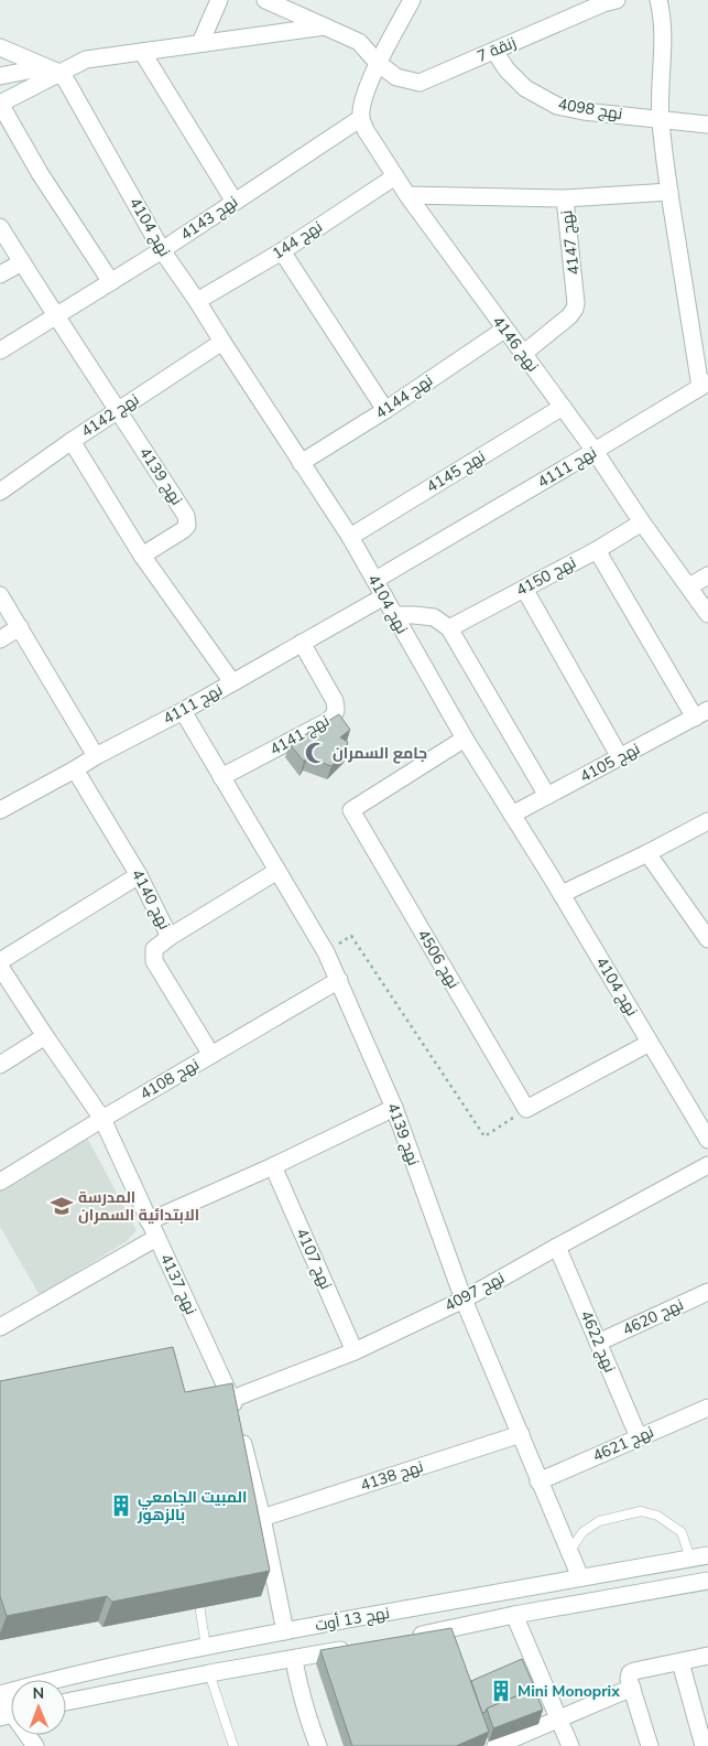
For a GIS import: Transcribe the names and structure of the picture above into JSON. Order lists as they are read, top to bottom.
{
  "streets": {
    "street": [
      "زنقة 7",
      "نهج 4098",
      "نهج 4143",
      "نهج 4104",
      "نهج 144",
      "نهج 4147",
      "نهج 4146",
      "نهج 4144",
      "نهج 4142",
      "نهج 4111",
      "نهج 4145",
      "نهج 4139",
      "نهج 4150",
      "نهج 4141",
      "نهج 4105",
      "نهج 4140",
      "نهج 4506",
      "نهج 4108",
      "نهج 4107",
      "نهج 4137",
      "نهج 4097",
      "نهج 4620",
      "نهج 4622",
      "نهج 4621",
      "نهج 4138",
      "نهج 13 أوت"
    ]
  },
  "crossings": [
    ["زنقة 7", "نهج 4098"],
    ["نهج 4098", "نهج 4111"],
    ["نهج 4143", "نهج 4104"],
    ["نهج 4143", "نهج 4146"],
    ["نهج 4104", "نهج 144"],
    ["نهج 4104", "نهج 4144"],
    ["نهج 4104", "نهج 4142"],
    ["نهج 4104", "نهج 4111"],
    ["نهج 4104", "نهج 4145"],
    ["نهج 4104", "نهج 4105"],
    ["نهج 4104", "نهج 4506"],
    ["نهج 144", "نهج 4146"],
    ["نهج 4147", "نهج 4146"],
    ["نهج 4146", "نهج 4144"],
    ["نهج 4146", "نهج 4111"],
    ["نهج 4146", "نهج 4145"],
    ["نهج 4146", "نهج 4150"],
    ["نهج 4142", "نهج 4139"],
    ["نهج 4111", "نهج 4139"],
    ["نهج 4111", "نهج 4141"],
    ["نهج 4111", "نهج 4140"],
    ["نهج 4139", "نهج 4141"],
    ["نهج 4139", "نهج 4108"],
    ["نهج 4139", "نهج 4097"],
    ["نهج 4139", "نهج 4621"],
    ["نهج 4139", "نهج 4138"],
    ["نهج 4139", "نهج 13 أوت"],
    ["نهج 4140", "نهج 4108"],
    ["نهج 4108", "نهج 4137"],
    ["نهج 4107", "نهج 4097"],
    ["نهج 4137", "نهج 4097"],
    ["نهج 4137", "نهج 4138"],
    ["نهج 4137", "نهج 13 أوت"],
    ["نهج 4097", "نهج 4622"],
    ["نهج 4620", "نهج 4622"],
    ["نهج 4622", "نهج 4621"]
  ],
  "places": {
    "mosque": ["جامع السمران"],
    "school or university": ["المدرسة الابتدائية السمران"],
    "building": ["المبيت الجامعي بالزهور", "Mini Monoprix"]
  },
  "north": "top"
}
